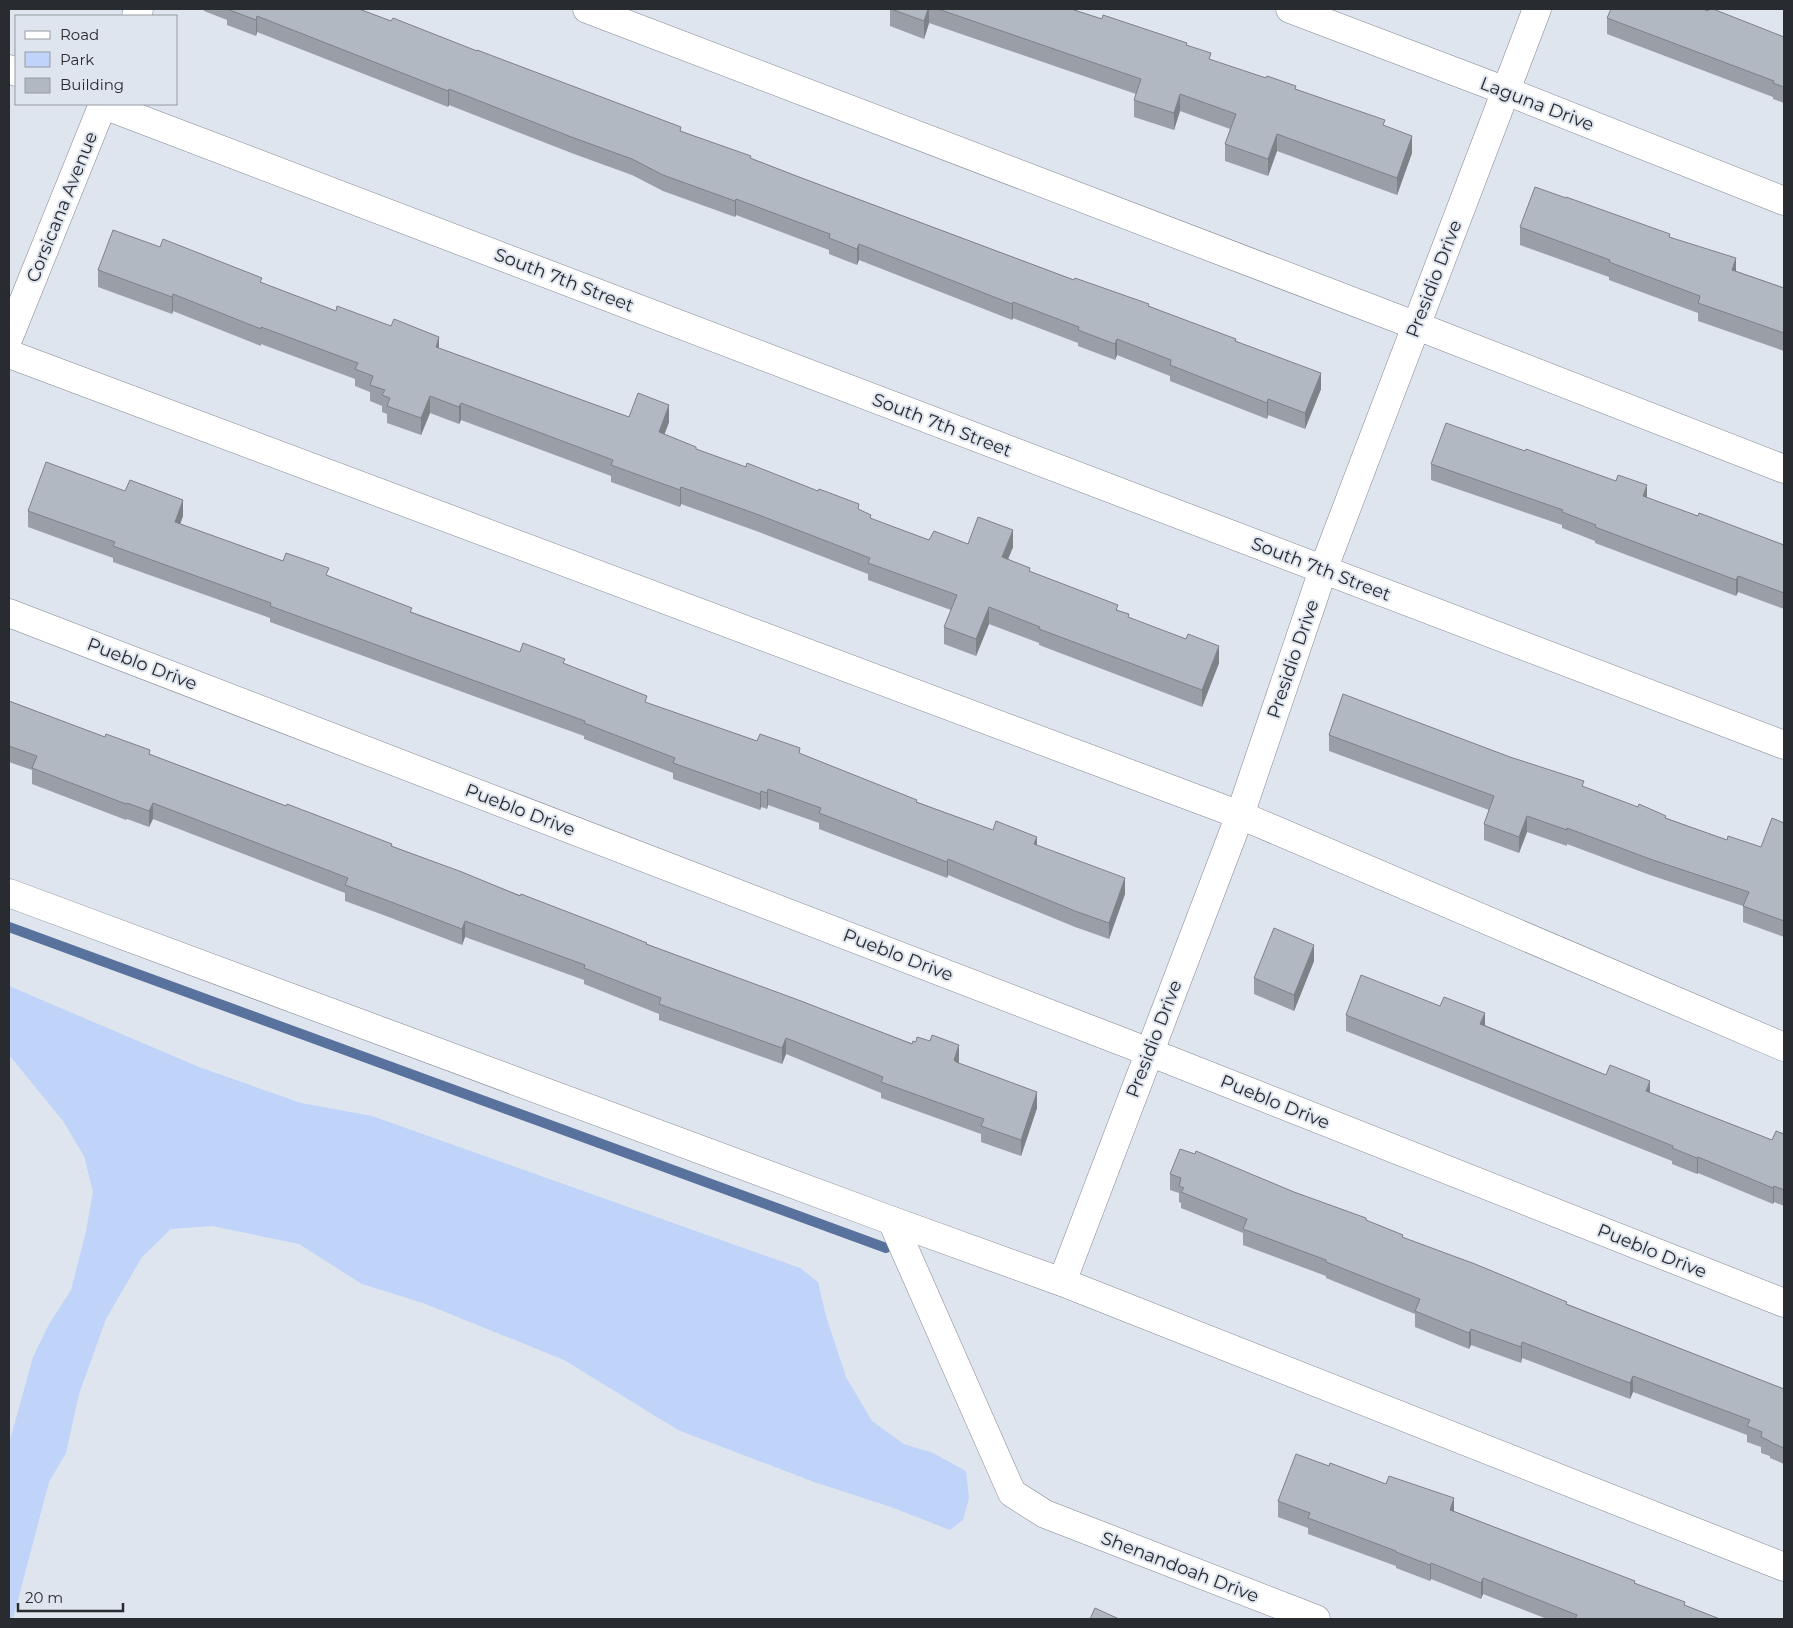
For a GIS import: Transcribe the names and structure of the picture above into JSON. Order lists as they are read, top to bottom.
{
  "streets": {
    "street": [
      "Laguna Drive",
      "Corsicana Avenue",
      "Presidio Drive",
      "South 7th Street",
      "Pueblo Drive",
      "Shenandoah Drive"
    ]
  },
  "crossings": [
    ["Laguna Drive", "Presidio Drive"],
    ["Presidio Drive", "South 7th Street"],
    ["Presidio Drive", "Pueblo Drive"]
  ],
  "legend": ["Road", "Park", "Building"],
  "scale_bar": "20 m"
}
